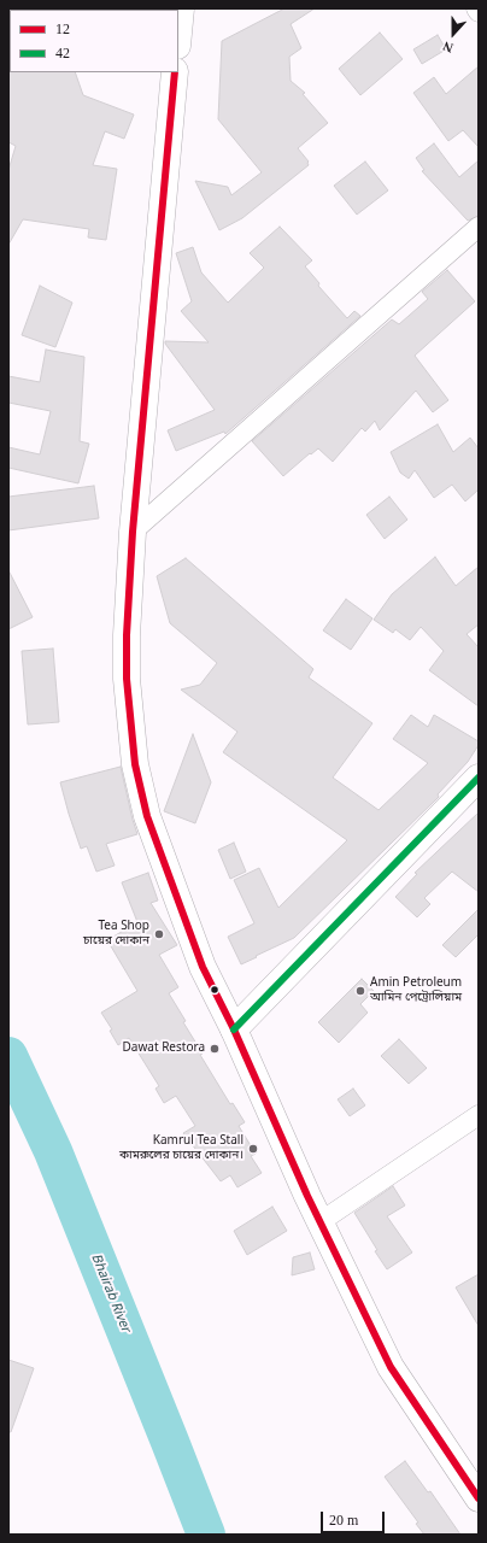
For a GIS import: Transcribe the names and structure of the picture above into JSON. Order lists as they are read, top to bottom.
{
  "water": ["Bhairab River"],
  "places": [
    "Tea Shop চায়ের দোকান",
    "Amin Petroleum আমিন পেট্রোলিয়াম",
    "Dawat Restora",
    "Kamrul Tea Stall কামরুলের চায়ের দোকান।"
  ],
  "lines": ["transit line 12", "transit line 42"],
  "legend": ["12", "42"],
  "scale_bar": "20 m",
  "north": "bottom"
}
